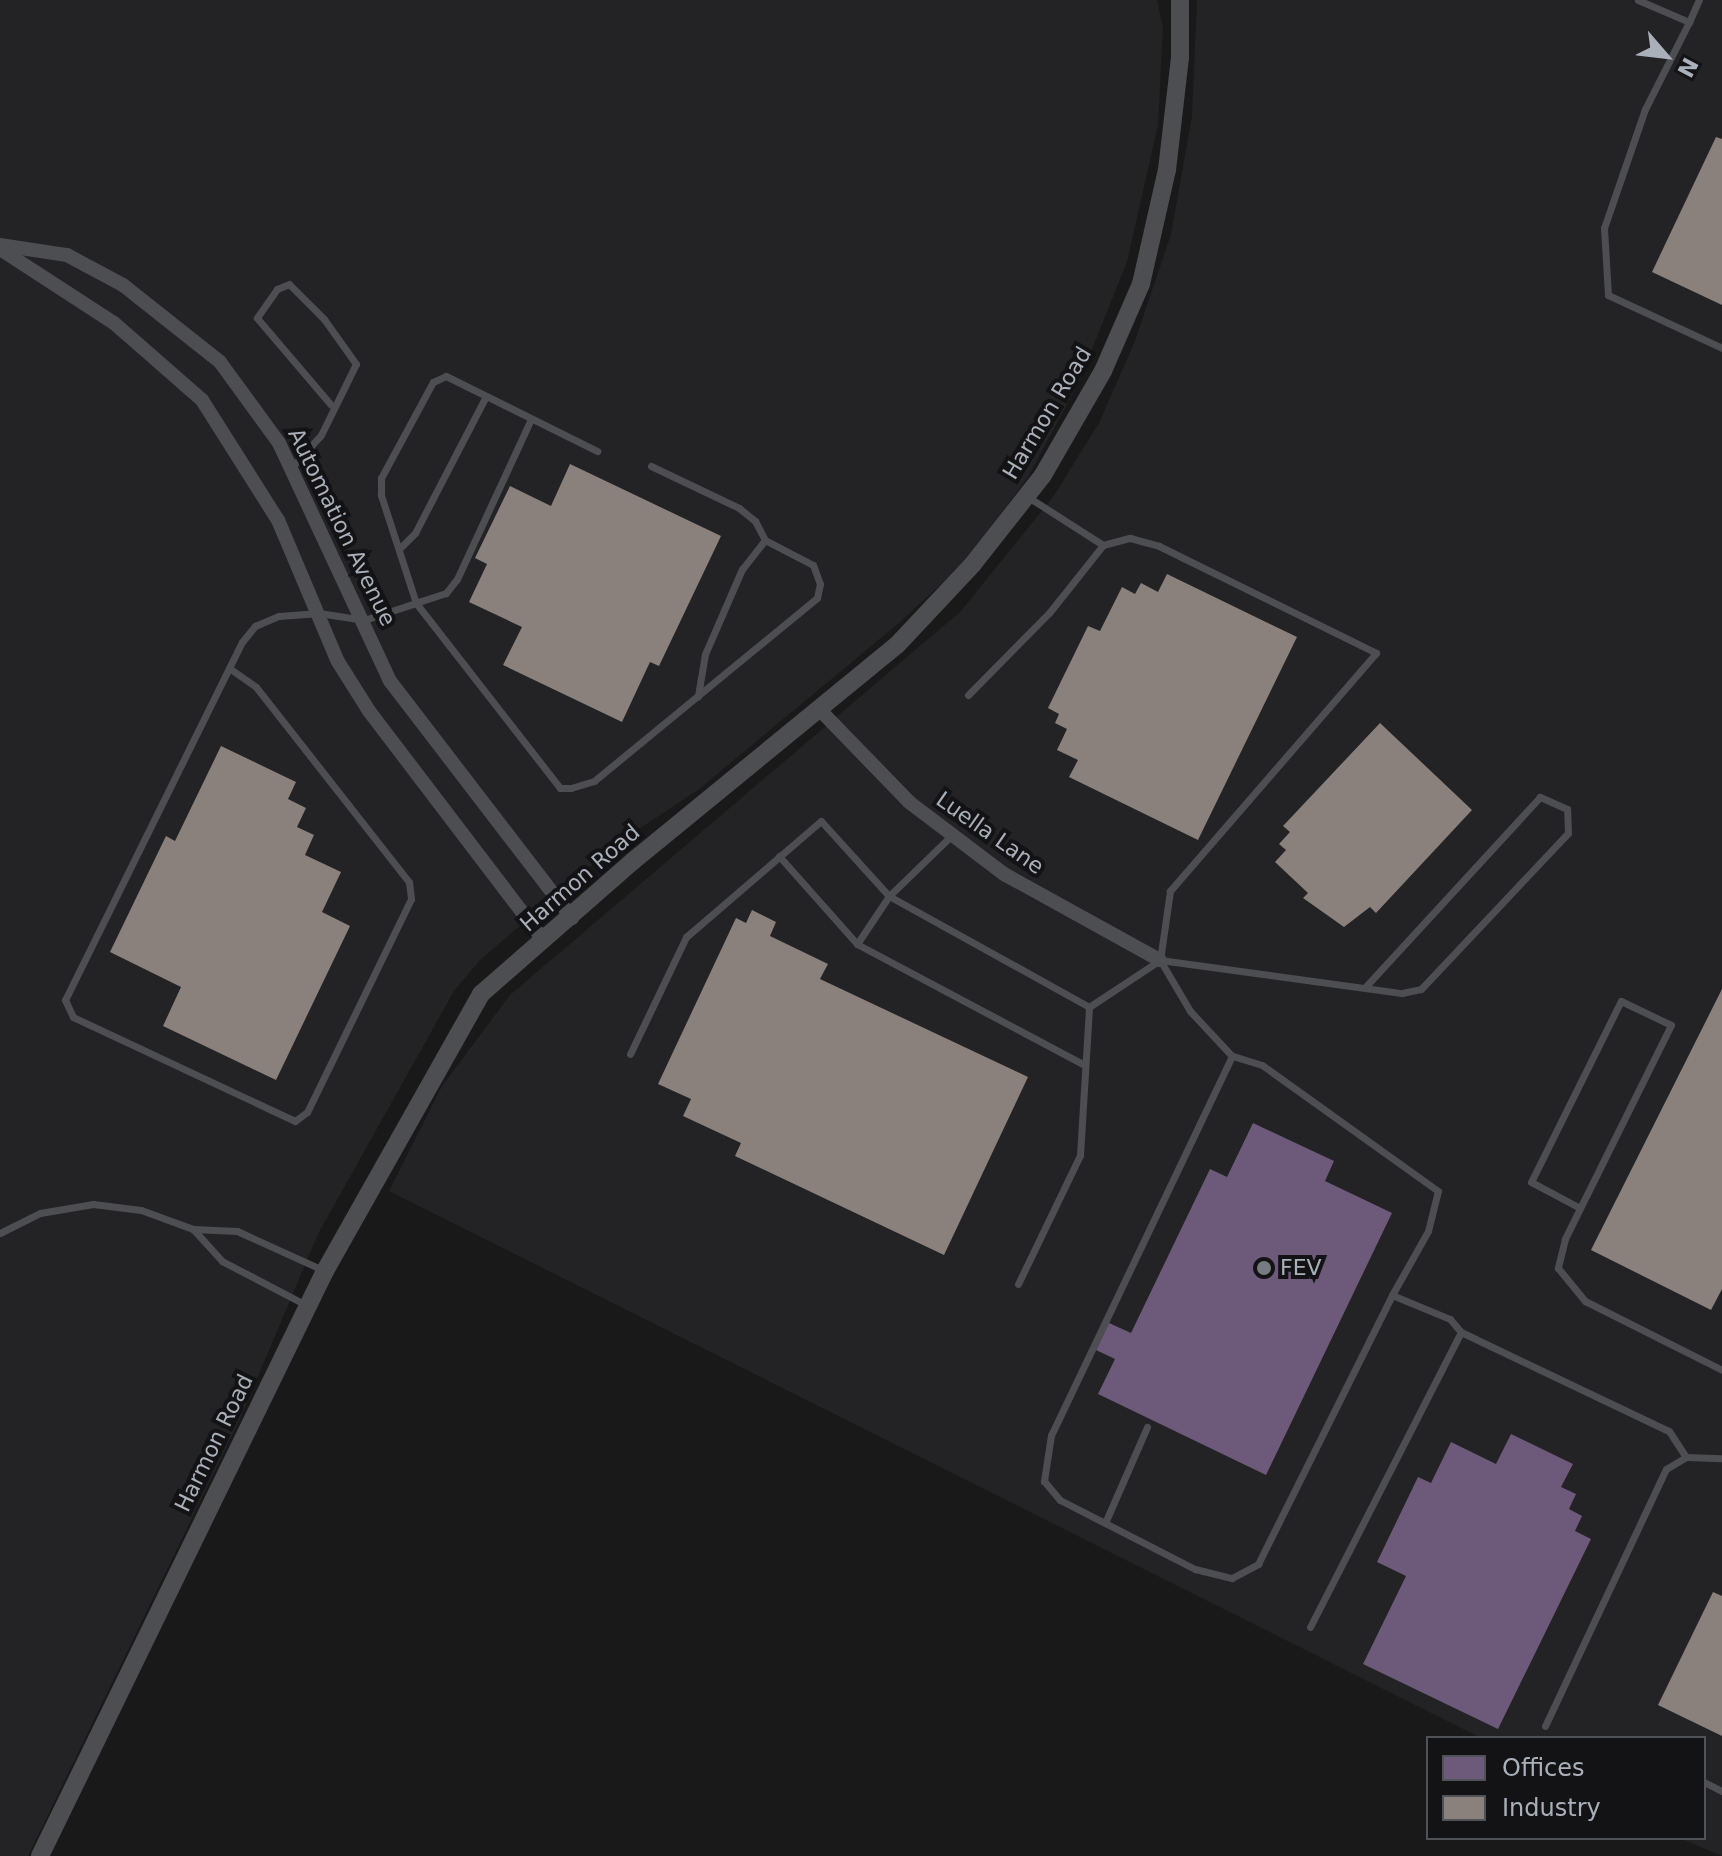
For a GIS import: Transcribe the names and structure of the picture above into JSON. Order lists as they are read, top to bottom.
{
  "streets": {
    "street": ["Harmon Road", "Automation Avenue", "Luella Lane"]
  },
  "crossings": [
    ["Harmon Road", "Automation Avenue"],
    ["Harmon Road", "Luella Lane"]
  ],
  "places": ["FEV"],
  "legend": ["Offices", "Industry"],
  "north": "bottom right"
}
